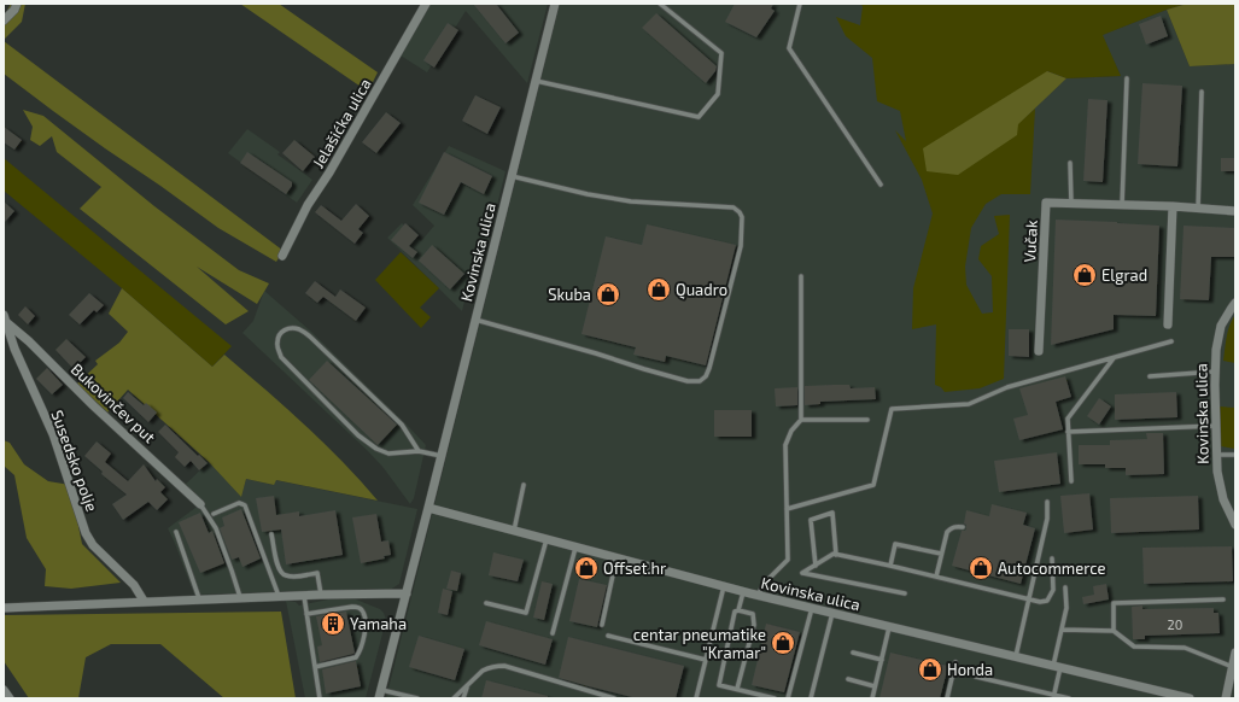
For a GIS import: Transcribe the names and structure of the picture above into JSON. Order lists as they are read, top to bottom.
{
  "streets": {
    "street": [
      "Jelašićka ulica",
      "Vučak",
      "Kovinska ulica",
      "Bukovinčev put",
      "Susedsko polje"
    ]
  },
  "crossings": [
    ["Bukovinčev put", "Susedsko polje"]
  ],
  "places": {
    "shop": [
      "Elgrad",
      "Quadro",
      "Skuba",
      "Offset.hr",
      "Autocommerce",
      "centar pneumatike \"Kramar\"",
      "Honda"
    ],
    "building": ["Yamaha"]
  },
  "house_numbers": ["20"]
}
